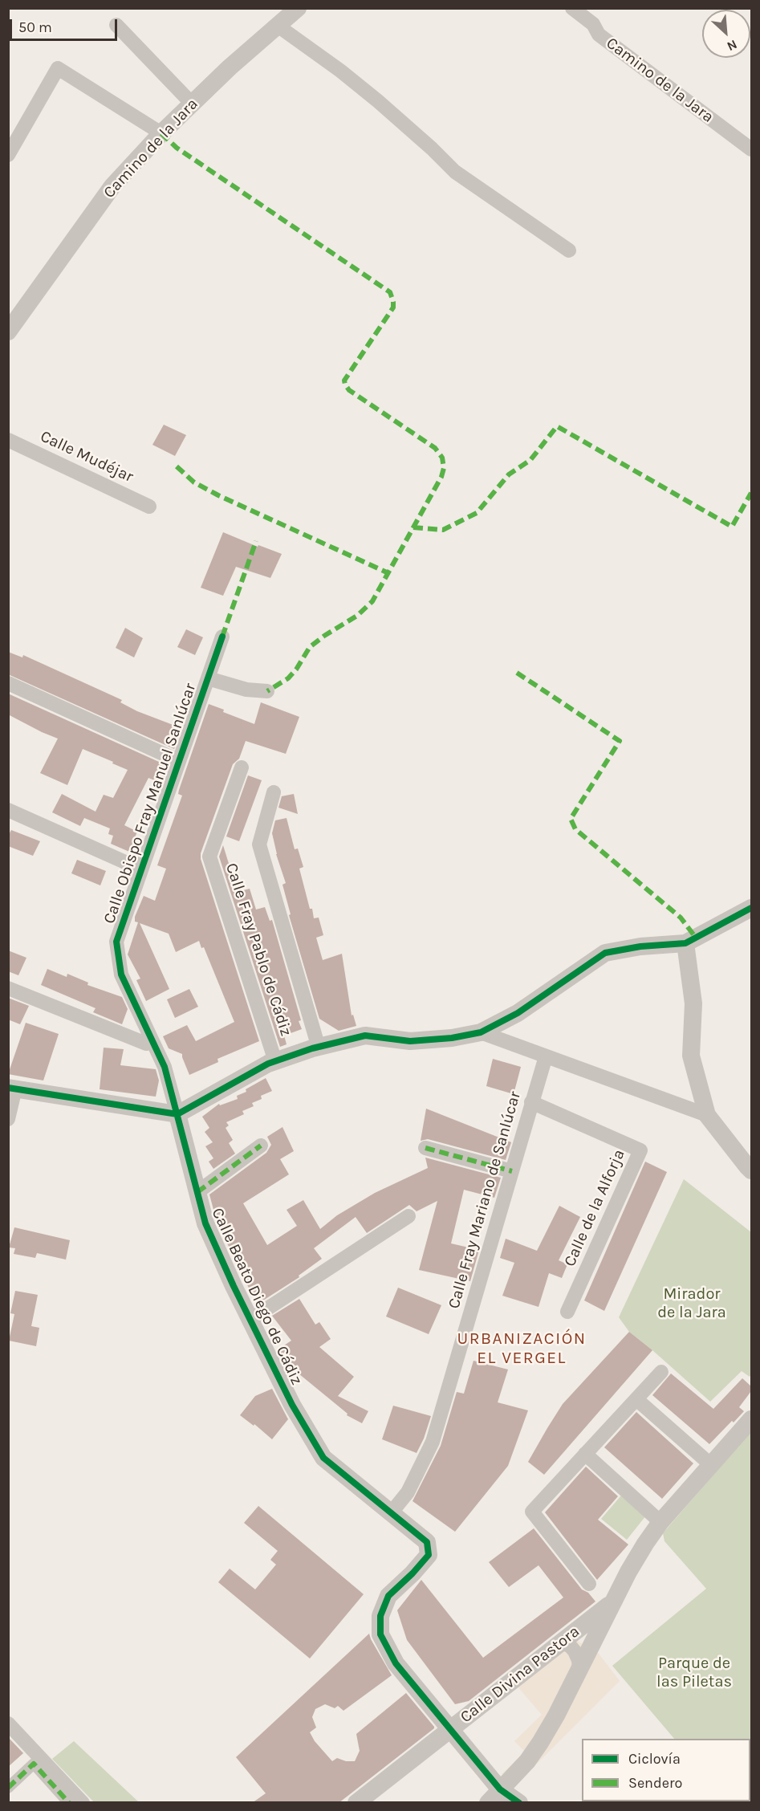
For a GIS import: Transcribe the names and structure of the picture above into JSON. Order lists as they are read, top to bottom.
{
  "streets": {
    "street": [
      "Camino de la Jara",
      "Calle Mudéjar",
      "Calle Obispo Fray Manuel Sanlúcar",
      "Calle Fray Pablo de Cádiz",
      "Calle Fray Mariano de Sanlúcar",
      "Calle de la Alforja",
      "Calle Beato Diego de Cádiz",
      "Calle Divina Pastora"
    ]
  },
  "crossings": [
    ["Calle Obispo Fray Manuel Sanlúcar", "Calle Beato Diego de Cádiz"],
    ["Calle Fray Mariano de Sanlúcar", "Calle de la Alforja"],
    ["Calle Fray Mariano de Sanlúcar", "Calle Beato Diego de Cádiz"],
    ["Calle Beato Diego de Cádiz", "Calle Divina Pastora"]
  ],
  "districts": ["URBANIZACIÓN EL VERGEL"],
  "parks": ["Mirador de la Jara", "Parque de las Piletas"],
  "legend": ["Ciclovía", "Sendero"],
  "scale_bar": "50 m",
  "north": "bottom right"
}
